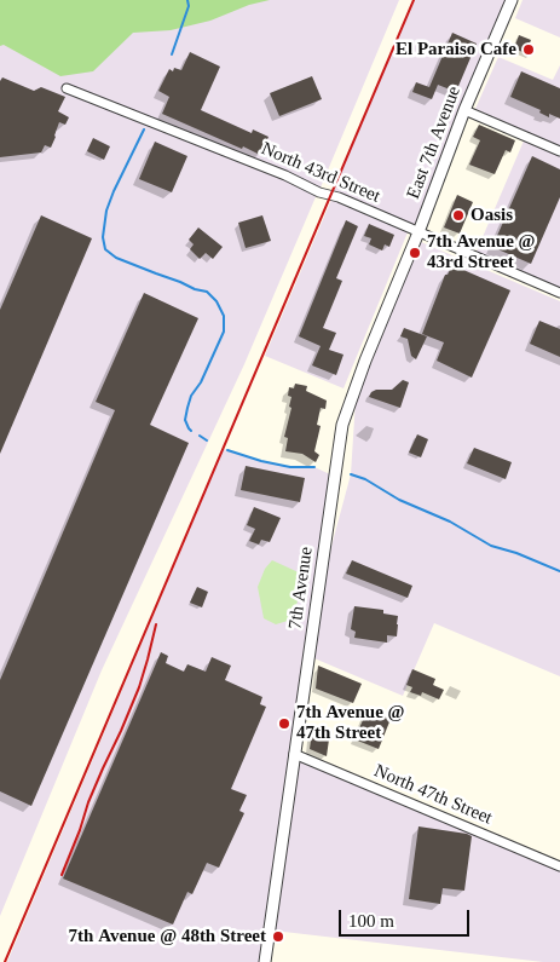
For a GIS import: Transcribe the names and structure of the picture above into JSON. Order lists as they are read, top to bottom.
{
  "streets": {
    "street": [
      "East 7th Avenue",
      "North 43rd Street",
      "7th Avenue",
      "North 47th Street"
    ]
  },
  "crossings": [
    ["East 7th Avenue", "North 43rd Street"],
    ["East 7th Avenue", "7th Avenue"],
    ["North 43rd Street", "7th Avenue"],
    ["7th Avenue", "North 47th Street"]
  ],
  "places": [
    "El Paraiso Cafe",
    "Oasis",
    "7th Avenue @ 43rd Street",
    "7th Avenue @ 47th Street",
    "7th Avenue @ 48th Street"
  ],
  "scale_bar": "100 m"
}
